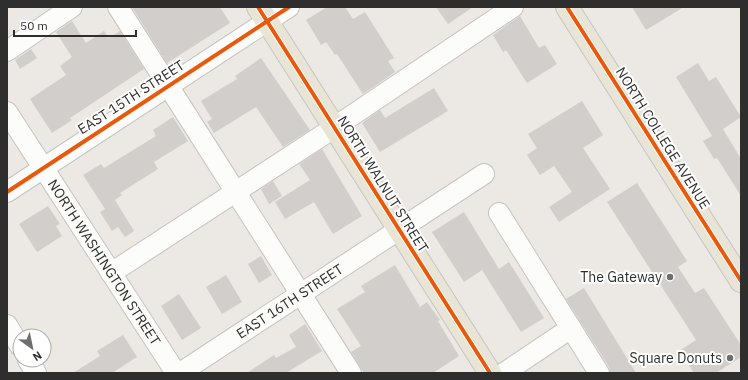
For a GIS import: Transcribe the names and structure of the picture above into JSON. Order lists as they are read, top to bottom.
{
  "streets": {
    "main road": ["NORTH COLLEGE AVENUE", "NORTH WALNUT STREET"],
    "street": ["EAST 15TH STREET", "NORTH WASHINGTON STREET", "EAST 16TH STREET"]
  },
  "crossings": [
    ["EAST 15TH STREET", "NORTH WALNUT STREET"],
    ["EAST 15TH STREET", "NORTH WASHINGTON STREET"],
    ["NORTH WALNUT STREET", "EAST 16TH STREET"]
  ],
  "places": ["The Gateway", "Square Donuts"],
  "scale_bar": "50 m",
  "north": "bottom right"
}
